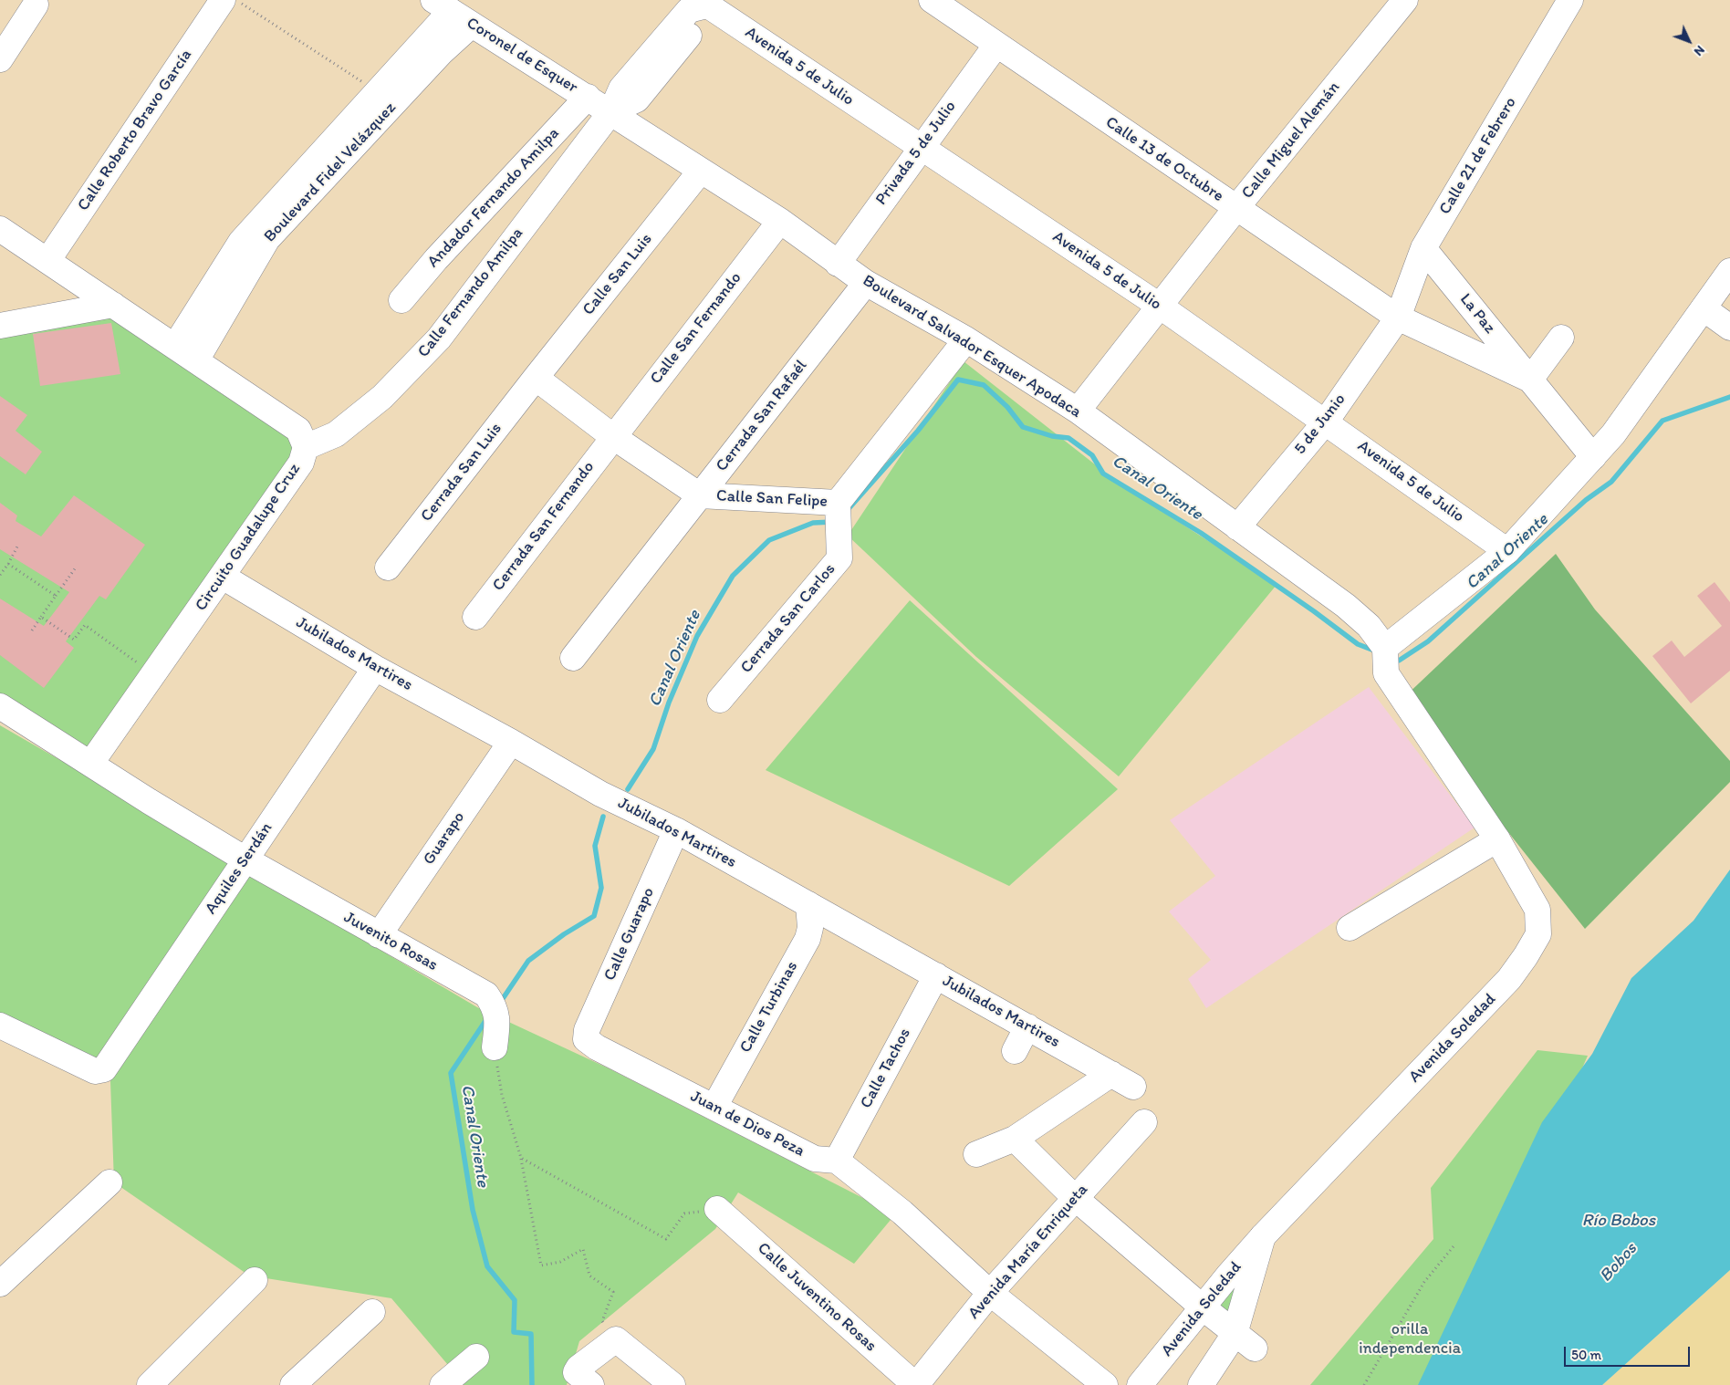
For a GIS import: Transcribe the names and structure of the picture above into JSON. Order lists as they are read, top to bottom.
{
  "streets": {
    "street": [
      "Coronel de Esquer",
      "Avenida 5 de Julio",
      "Calle Roberto Bravo García",
      "Calle Miguel Alemán",
      "Privada 5 de Julio",
      "Calle 21 de Febrero",
      "Calle 13 de Octubre",
      "Boulevard Fidel Velázquez",
      "Andador Fernando Amilpa",
      "Calle San Luis",
      "Calle Fernando Amilpa",
      "La Paz",
      "Calle San Fernando",
      "Boulevard Salvador Esquer Apodaca",
      "Cerrada San Rafaél",
      "5 de Junio",
      "Cerrada San Luis",
      "Calle San Felipe",
      "Cerrada San Fernando",
      "Circuito Guadalupe Cruz",
      "Cerrada San Carlos",
      "Jubilados Martires",
      "Guarapo",
      "Aquiles Serdán",
      "Calle Guarapo",
      "Juvenito Rosas",
      "Calle Turbinas",
      "Avenida Soledad",
      "Calle Tachos",
      "Juan de Dios Peza",
      "Avenida María Enriqueta",
      "Calle Juventino Rosas"
    ]
  },
  "crossings": [
    ["Coronel de Esquer", "Boulevard Fidel Velázquez"],
    ["Coronel de Esquer", "Andador Fernando Amilpa"],
    ["Coronel de Esquer", "Calle Fernando Amilpa"],
    ["Coronel de Esquer", "Boulevard Salvador Esquer Apodaca"],
    ["Avenida 5 de Julio", "Calle Miguel Alemán"],
    ["Avenida 5 de Julio", "Privada 5 de Julio"],
    ["Avenida 5 de Julio", "5 de Junio"],
    ["Calle Roberto Bravo García", "Circuito Guadalupe Cruz"],
    ["Calle Miguel Alemán", "Calle 13 de Octubre"],
    ["Calle Miguel Alemán", "Boulevard Salvador Esquer Apodaca"],
    ["Privada 5 de Julio", "Calle 13 de Octubre"],
    ["Privada 5 de Julio", "Boulevard Salvador Esquer Apodaca"],
    ["Calle 21 de Febrero", "Calle 13 de Octubre"],
    ["Calle 21 de Febrero", "La Paz"],
    ["Calle 21 de Febrero", "5 de Junio"],
    ["Calle 13 de Octubre", "La Paz"],
    ["Calle 13 de Octubre", "5 de Junio"],
    ["Boulevard Fidel Velázquez", "Circuito Guadalupe Cruz"],
    ["Calle San Luis", "Boulevard Salvador Esquer Apodaca"],
    ["Calle San Luis", "Cerrada San Luis"],
    ["Calle San Luis", "Calle San Felipe"],
    ["Calle Fernando Amilpa", "Boulevard Salvador Esquer Apodaca"],
    ["Calle Fernando Amilpa", "Circuito Guadalupe Cruz"],
    ["Calle San Fernando", "Boulevard Salvador Esquer Apodaca"],
    ["Calle San Fernando", "Calle San Felipe"],
    ["Calle San Fernando", "Cerrada San Fernando"],
    ["Boulevard Salvador Esquer Apodaca", "Cerrada San Rafaél"],
    ["Boulevard Salvador Esquer Apodaca", "5 de Junio"],
    ["Boulevard Salvador Esquer Apodaca", "Calle San Felipe"],
    ["Boulevard Salvador Esquer Apodaca", "Avenida Soledad"],
    ["Cerrada San Rafaél", "Calle San Felipe"],
    ["Cerrada San Luis", "Calle San Felipe"],
    ["Calle San Felipe", "Cerrada San Fernando"],
    ["Calle San Felipe", "Cerrada San Carlos"],
    ["Circuito Guadalupe Cruz", "Jubilados Martires"],
    ["Circuito Guadalupe Cruz", "Juvenito Rosas"],
    ["Jubilados Martires", "Guarapo"],
    ["Jubilados Martires", "Aquiles Serdán"],
    ["Jubilados Martires", "Calle Guarapo"],
    ["Jubilados Martires", "Calle Turbinas"],
    ["Jubilados Martires", "Calle Tachos"],
    ["Guarapo", "Juvenito Rosas"],
    ["Aquiles Serdán", "Juvenito Rosas"],
    ["Calle Guarapo", "Juan de Dios Peza"],
    ["Calle Turbinas", "Juan de Dios Peza"],
    ["Calle Tachos", "Juan de Dios Peza"],
    ["Avenida María Enriqueta", "Calle Juventino Rosas"]
  ],
  "water": ["Canal Oriente", "Río Bobos", "Bobos"],
  "parks": ["orilla independencia"],
  "scale_bar": "50 m",
  "north": "bottom right"
}
